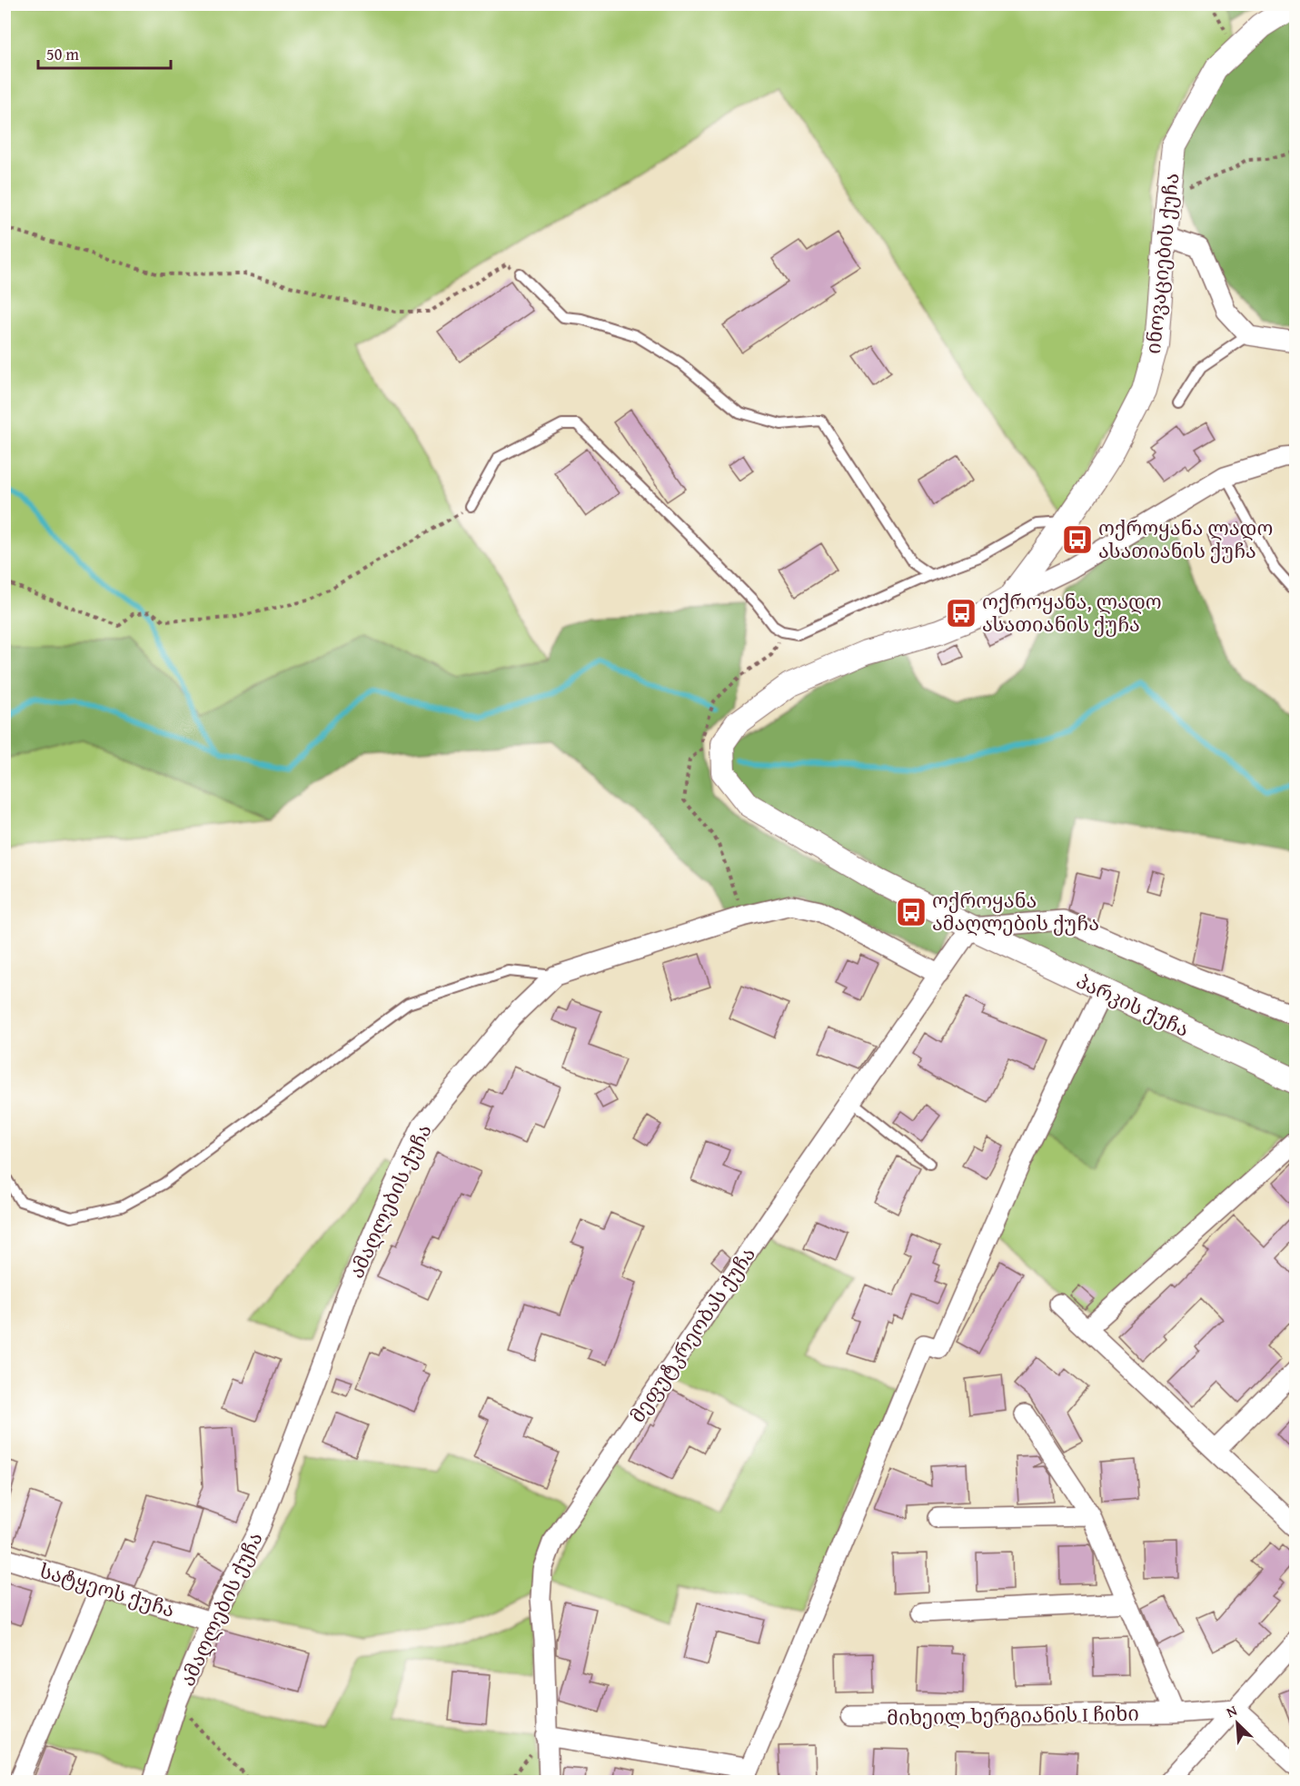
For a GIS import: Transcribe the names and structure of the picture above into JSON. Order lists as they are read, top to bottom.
{
  "streets": {
    "street": [
      "ინოვაციების ქუჩა",
      "პარკის ქუჩა",
      "ამაღლების ქუჩა",
      "მეფუტკრეობას ქუჩა",
      "სატყეოს ქუჩა",
      "მიხეილ ხერგიანის I ჩიხი"
    ]
  },
  "crossings": [
    ["ინოვაციების ქუჩა", "პარკის ქუჩა"],
    ["ინოვაციების ქუჩა", "მეფუტკრეობას ქუჩა"],
    ["პარკის ქუჩა", "მეფუტკრეობას ქუჩა"],
    ["ამაღლების ქუჩა", "მეფუტკრეობას ქუჩა"],
    ["ამაღლების ქუჩა", "სატყეოს ქუჩა"]
  ],
  "places": {
    "bus stop": ["ოქროყანა ლადო ასათიანის ქუჩა", "ოქროყანა, ლადო ასათიანის ქუჩა", "ოქროყანა ამაღლების ქუჩა"]
  },
  "scale_bar": "50 m",
  "north": "top left"
}
